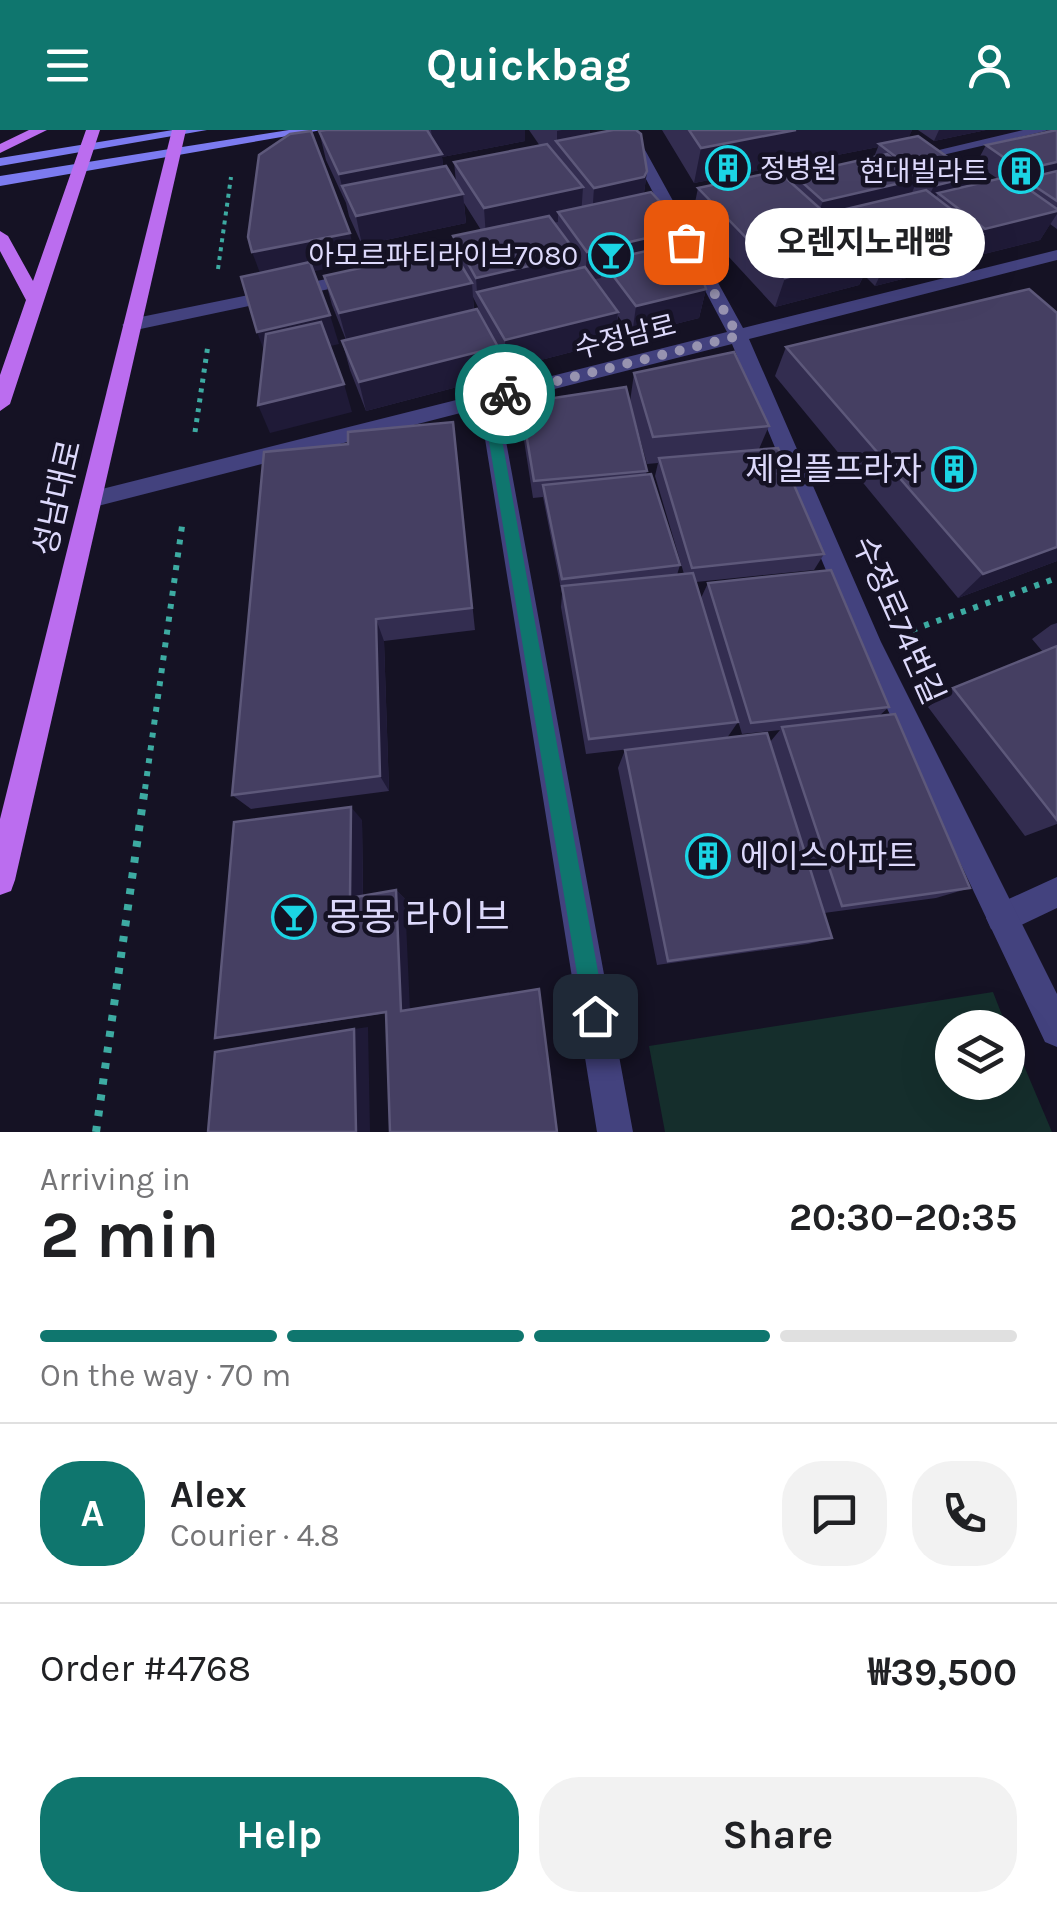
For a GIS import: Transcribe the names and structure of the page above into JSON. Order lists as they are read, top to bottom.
{
  "streets": {
    "main road": ["성남대로"],
    "street": ["수정남로", "수정로74번길"]
  },
  "crossings": [
    ["수정남로", "성남대로"],
    ["수정남로", "수정로74번길"]
  ],
  "places": {
    "building": [
      "정병원",
      "현대빌라트",
      "제일플프라자",
      "에이스아파트"
    ],
    "other": ["오렌지노래빵"],
    "bar": ["아모르파티라이브7080", "몽몽 라이브"]
  },
  "page": {
    "header": "Quickbag",
    "bubble": "오렌지노래빵",
    "heading": ["2 min", "Arriving in", "20:30–20:35"],
    "panel": [
      "Alex",
      "Courier · 4.8",
      "Order #4768",
      "₩39,500"
    ],
    "bar": "On the way · 70 m",
    "round": "A",
    "buttons": ["Help", "Share"]
  }
}
